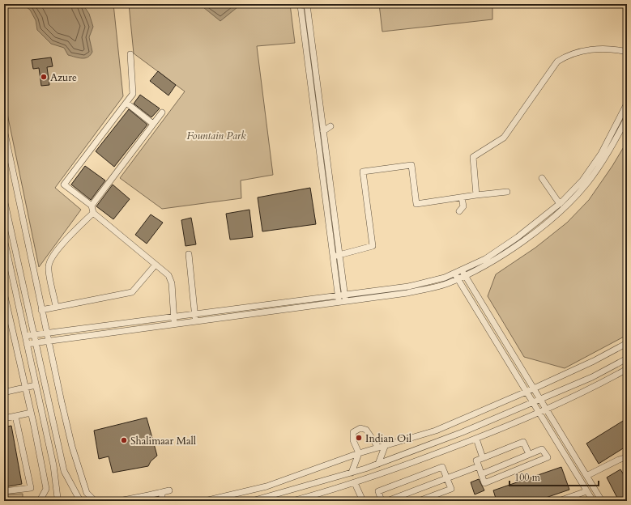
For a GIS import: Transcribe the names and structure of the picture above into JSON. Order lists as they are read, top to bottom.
{
  "parks": ["Fountain Park"],
  "places": ["Azure", "Indian Oil", "Shalimaar Mall"],
  "scale_bar": "100 m"
}
